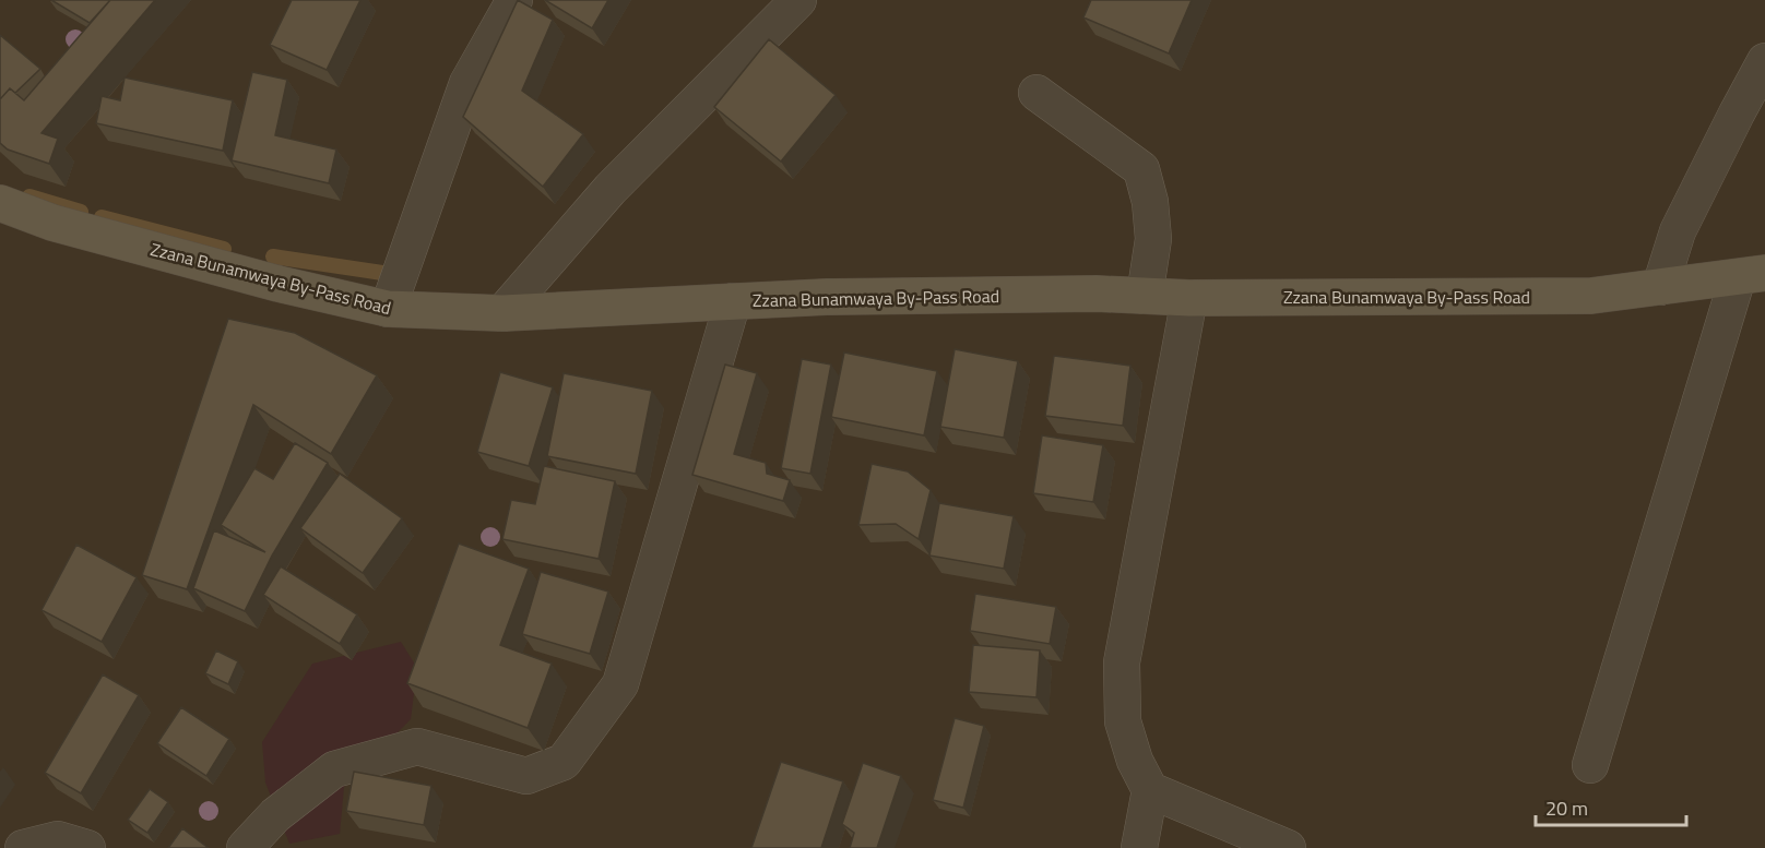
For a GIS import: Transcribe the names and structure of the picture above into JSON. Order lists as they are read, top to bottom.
{
  "streets": {
    "street": ["Zzana Bunamwaya By-Pass Road"]
  },
  "scale_bar": "20 m"
}
